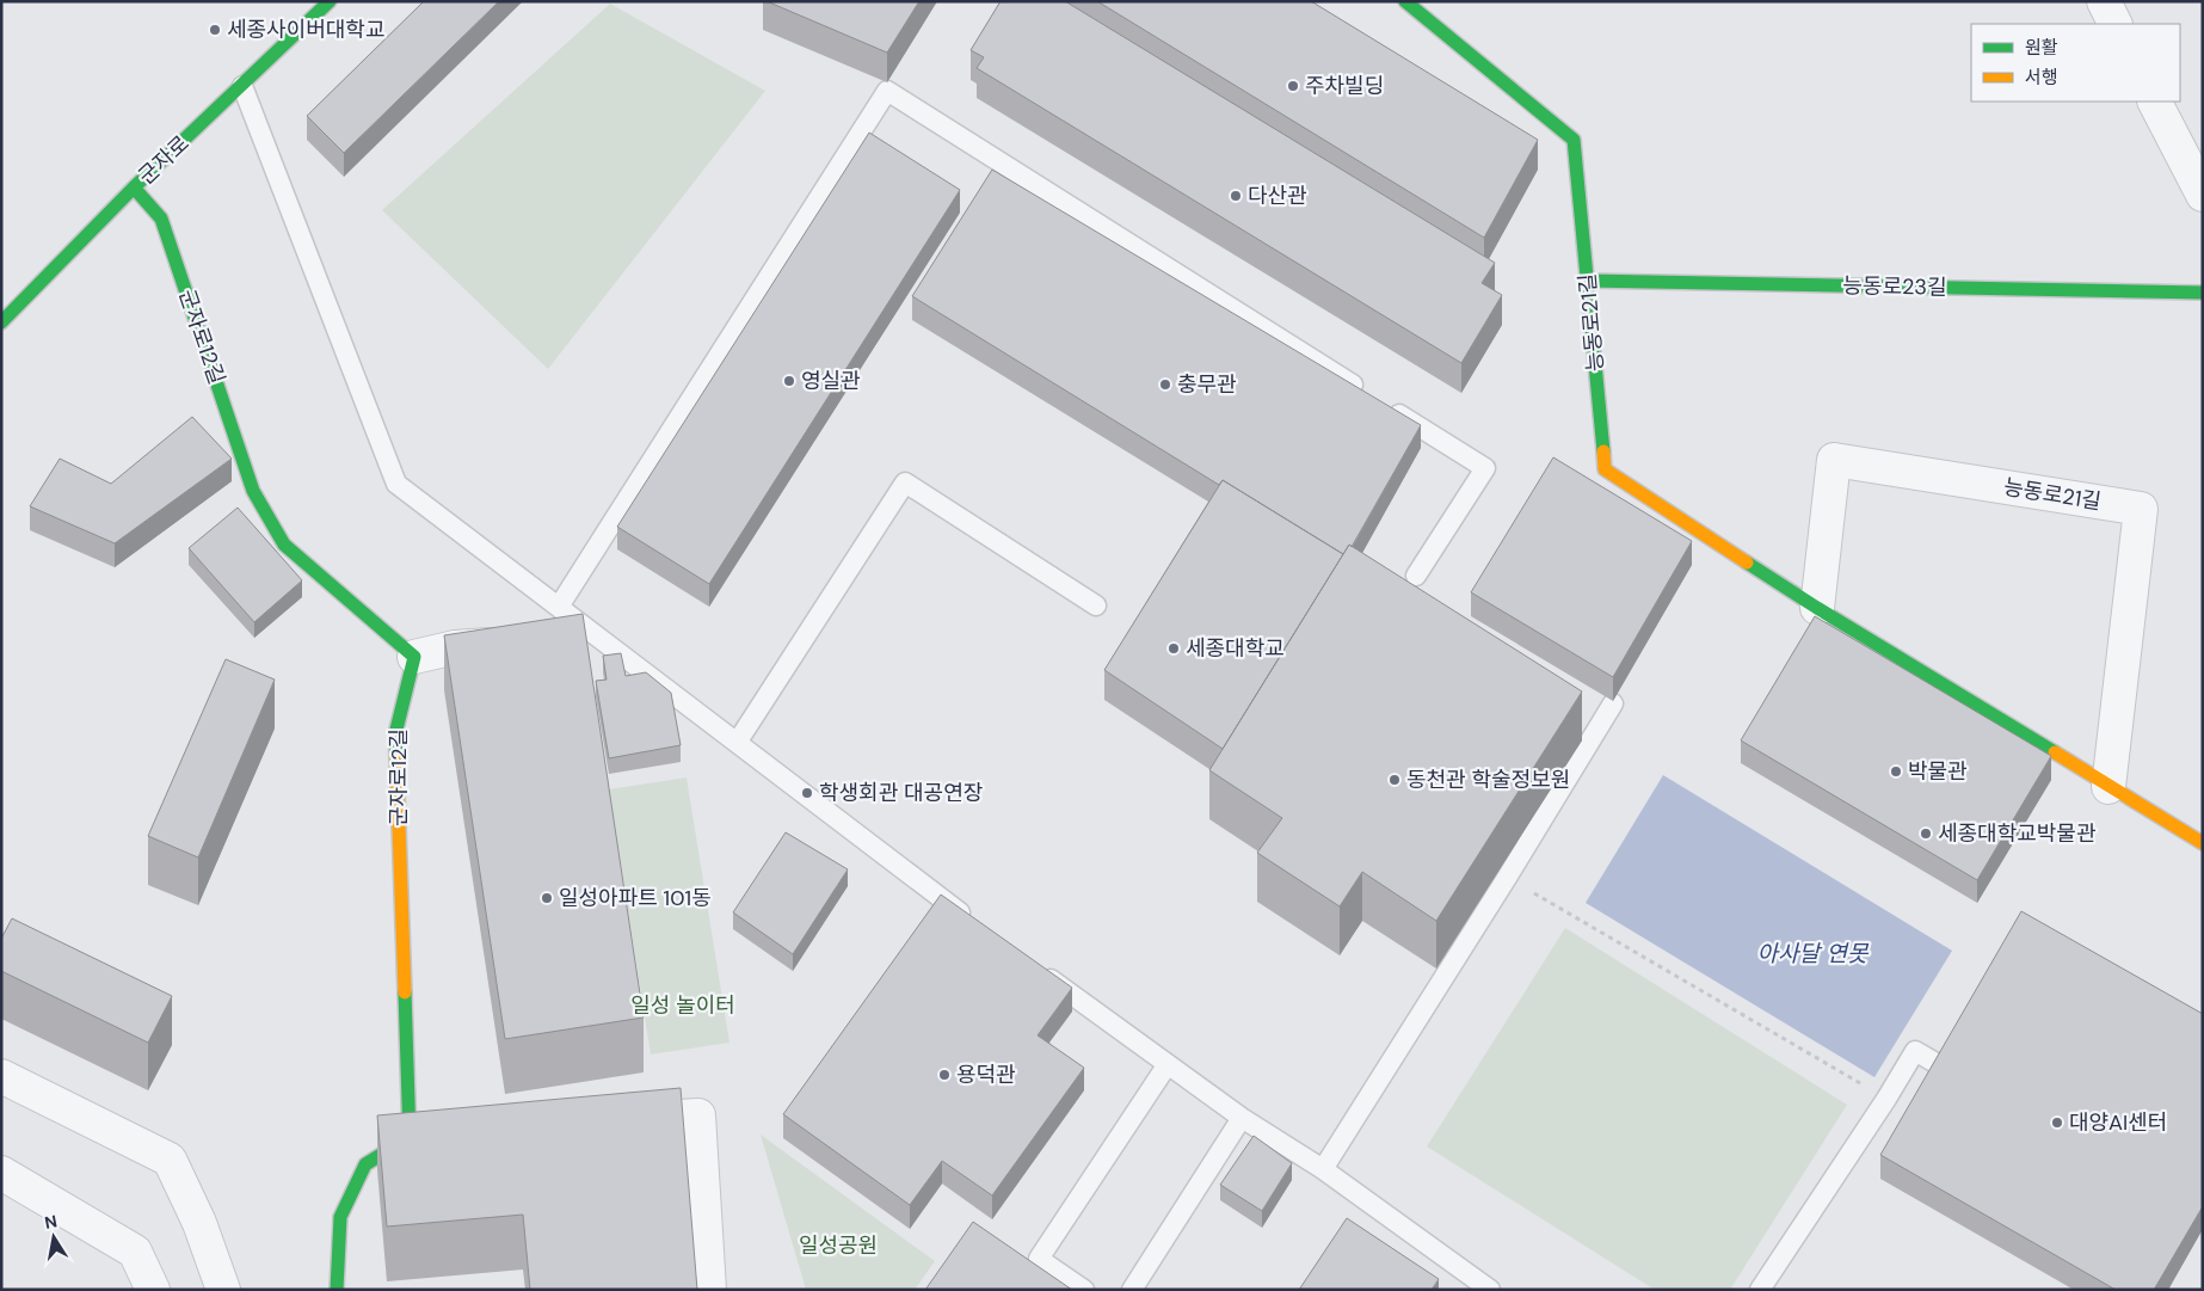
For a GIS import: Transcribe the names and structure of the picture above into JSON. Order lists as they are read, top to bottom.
{
  "streets": {
    "street": [
      "군자로",
      "능동로23길",
      "능동로21길",
      "군자로12길"
    ]
  },
  "crossings": [
    ["군자로", "군자로12길"],
    ["능동로23길", "능동로21길"]
  ],
  "water": ["아사달 연못"],
  "parks": ["일성 놀이터", "일성공원"],
  "places": [
    "세종사이버대학교",
    "주차빌딩",
    "다산관",
    "영실관",
    "충무관",
    "세종대학교",
    "박물관",
    "동천관 학술정보원",
    "학생회관 대공연장",
    "세종대학교박물관",
    "일성아파트 101동",
    "용덕관",
    "대양AI센터"
  ],
  "legend": ["원활", "서행"],
  "north": "top"
}
